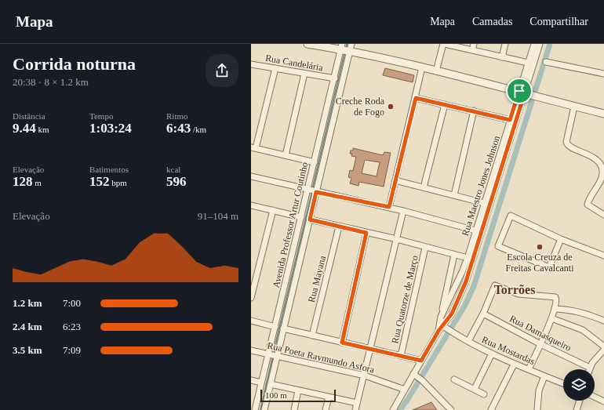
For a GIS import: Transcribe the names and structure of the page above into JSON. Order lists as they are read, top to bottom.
{
  "streets": {
    "street": [
      "Rua Candelária",
      "Rua Maestro Jones Johnson",
      "Avenida Professor Artur Coutinho",
      "Rua Mayana",
      "Rua Quatorze de Março",
      "Rua Damasqueiro",
      "Rua Mostardas",
      "Rua Poeta Raymundo Asfora"
    ]
  },
  "crossings": [
    ["Rua Candelária", "Avenida Professor Artur Coutinho"],
    ["Rua Maestro Jones Johnson", "Rua Mostardas"],
    ["Rua Maestro Jones Johnson", "Rua Poeta Raymundo Asfora"],
    ["Avenida Professor Artur Coutinho", "Rua Poeta Raymundo Asfora"]
  ],
  "districts": ["Torrões"],
  "places": ["Creche Roda de Fogo", "Escola Creuza de Freitas Cavalcanti"],
  "scale_bar": "100 m",
  "page": {
    "header": "Mapa",
    "nav": ["Mapa", "Camadas", "Compartilhar"],
    "heading": ["Corrida noturna", "20:38 · 8 × 1.2 km"],
    "stats": [
      ["Distância", "9.44 km"],
      ["Tempo", "1:03:24"],
      ["Ritmo", "6:43 /km"],
      ["Elevação", "128 m"],
      ["Batimentos", "152 bpm"],
      ["kcal", "596"]
    ],
    "chart": ["Elevação", "91–104 m"],
    "list": [
      {
        "name": "1.2 km",
        "note": "7:00"
      },
      {
        "name": "2.4 km",
        "note": "6:23"
      },
      {
        "name": "3.5 km",
        "note": "7:09"
      }
    ],
    "scale": "100 m"
  }
}
